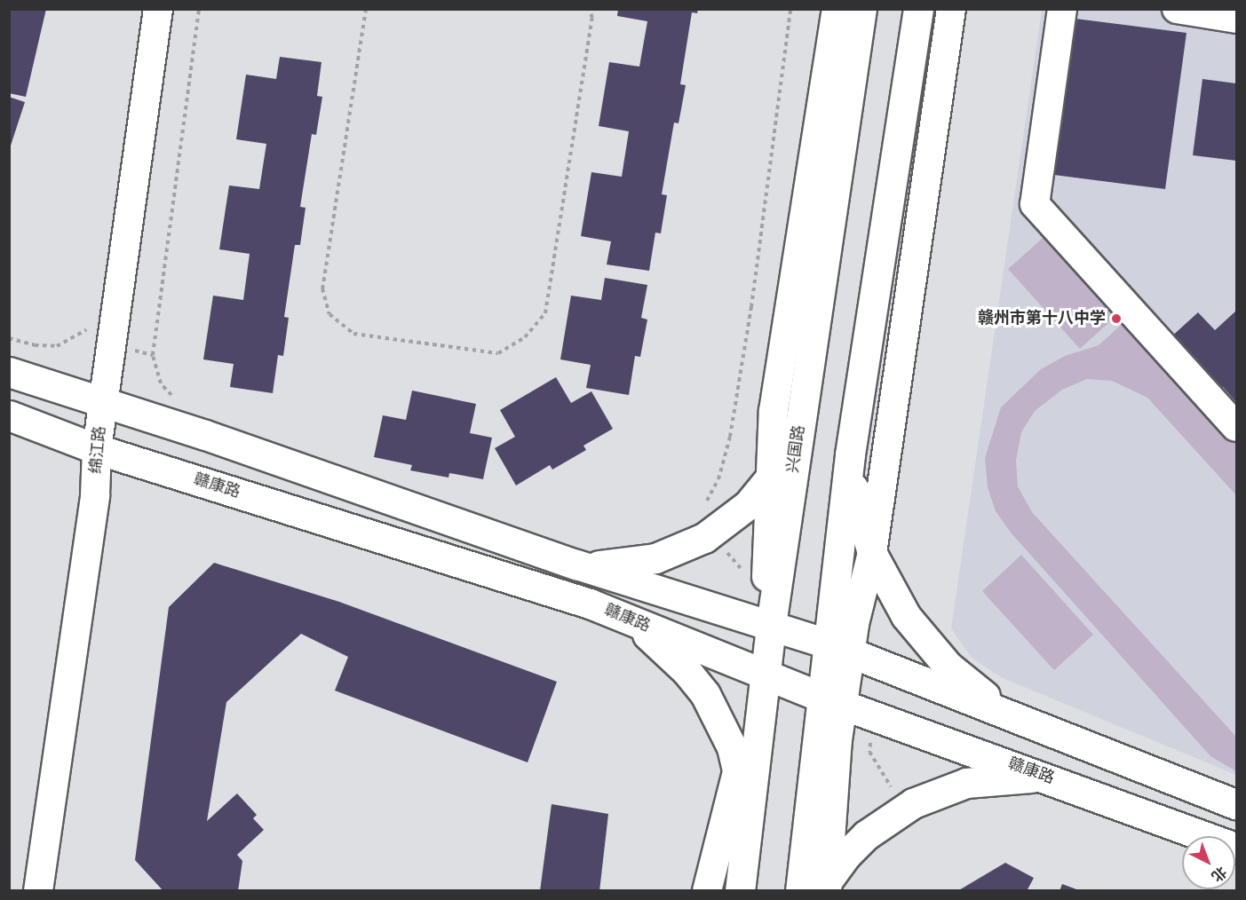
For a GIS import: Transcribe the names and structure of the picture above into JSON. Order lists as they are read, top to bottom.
{
  "streets": {
    "main road": ["兴国路", "赣康路"],
    "street": ["绵江路"]
  },
  "crossings": [
    ["兴国路", "赣康路"],
    ["绵江路", "赣康路"]
  ],
  "places": ["赣州市第十八中学"],
  "north": "bottom right"
}
